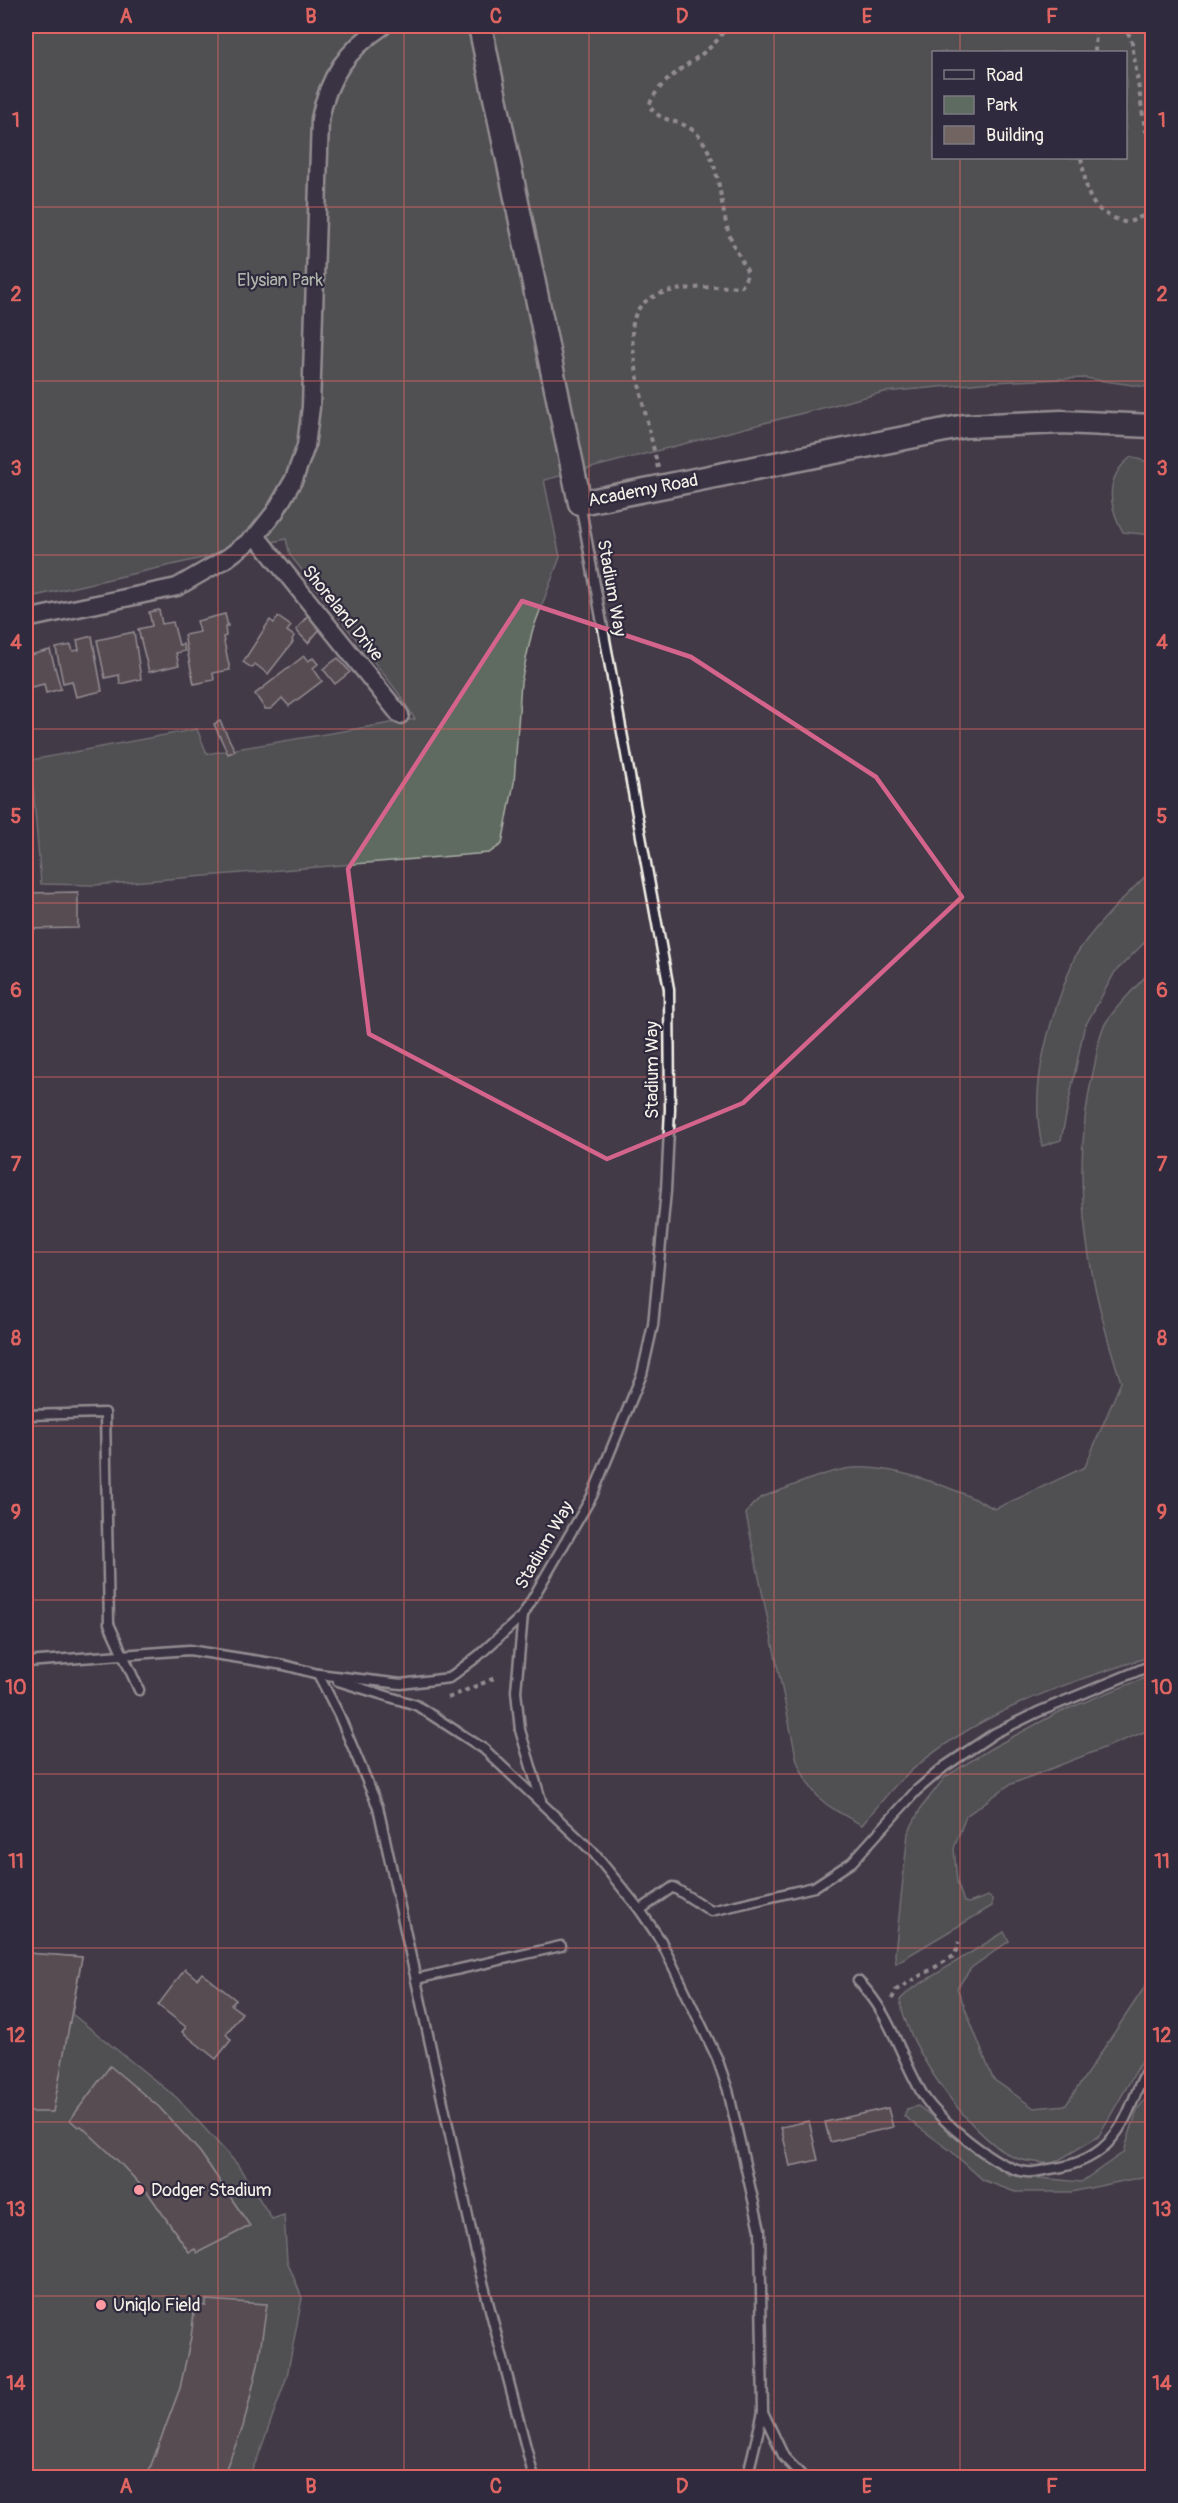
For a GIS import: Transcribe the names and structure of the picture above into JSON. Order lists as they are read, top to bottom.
{
  "streets": {
    "main road": ["Academy Road"],
    "street": ["Shoreland Drive"],
    "lane": ["Stadium Way"]
  },
  "crossings": [
    ["Academy Road", "Stadium Way"]
  ],
  "parks": ["Elysian Park"],
  "places": ["Dodger Stadium", "Uniqlo Field"],
  "legend": ["Road", "Park", "Building"],
  "grid": {
    "columns": [
      "A",
      "B",
      "C",
      "D",
      "E",
      "F"
    ],
    "rows": [
      "1",
      "2",
      "3",
      "4",
      "5",
      "6",
      "7",
      "8",
      "9",
      "10",
      "11",
      "12",
      "13",
      "14"
    ]
  }
}
